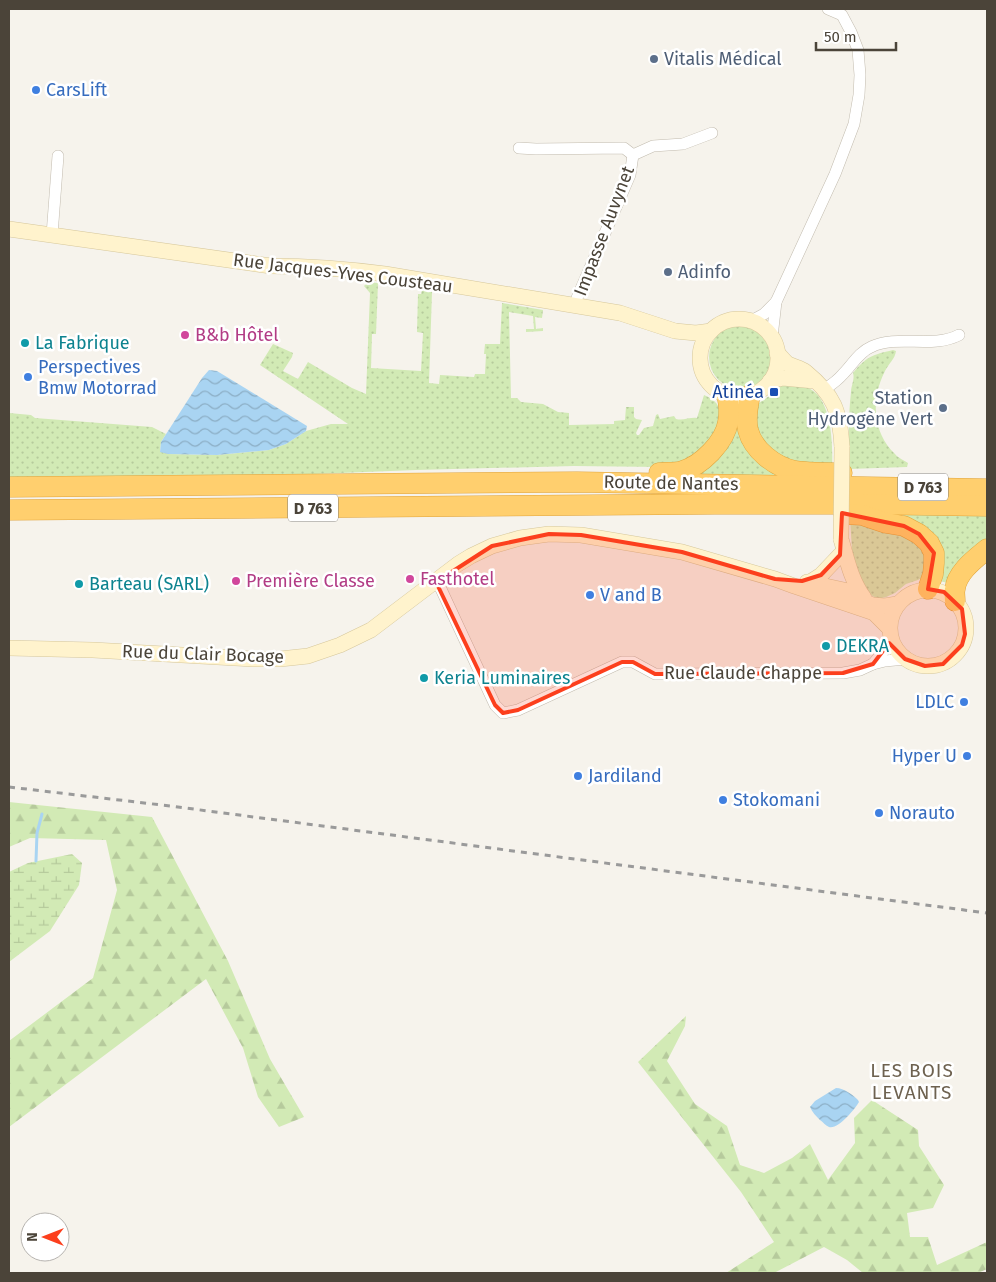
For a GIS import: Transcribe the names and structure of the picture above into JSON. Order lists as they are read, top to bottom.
{
  "streets": {
    "highway": ["Route de Nantes", "D 763"],
    "street": [
      "Impasse Auvynet",
      "Rue Jacques-Yves Cousteau",
      "Rue du Clair Bocage",
      "Rue Claude Chappe"
    ]
  },
  "crossings": [
    ["Impasse Auvynet", "Rue Jacques-Yves Cousteau"],
    ["Rue du Clair Bocage", "Rue Claude Chappe"]
  ],
  "districts": ["LES BOIS LEVANTS"],
  "places": {
    "other": [
      "Vitalis Médical",
      "CarsLift",
      "Adinfo",
      "B&b Hôtel",
      "La Fabrique",
      "Perspectives Bmw Motorrad",
      "Station Hydrogène Vert",
      "Fasthotel",
      "Première Classe",
      "Barteau (SARL)",
      "V and B",
      "DEKRA",
      "Keria Luminaires",
      "LDLC",
      "Hyper U",
      "Jardiland",
      "Stokomani",
      "Norauto"
    ],
    "transit": ["Atinéa"]
  },
  "scale_bar": "50 m",
  "north": "left"
}
